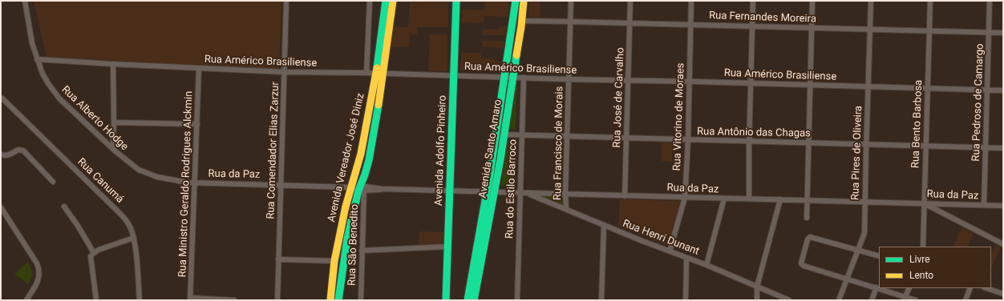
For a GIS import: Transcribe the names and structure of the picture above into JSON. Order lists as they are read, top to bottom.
{
  "streets": {
    "main road": ["Avenida Santo Amaro", "Avenida Adolfo Pinheiro", "Avenida Vereador José Diniz"],
    "street": [
      "Rua Fernandes Moreira",
      "Rua Américo Brasiliense",
      "Rua José de Carvalho",
      "Rua Pedroso de Camargo",
      "Rua Vitorino de Moraes",
      "Rua Alberto Hodge",
      "Rua Bento Barbosa",
      "Rua Antônio das Chagas",
      "Rua Francisco de Morais",
      "Rua Comendador Elias Zarzur",
      "Rua Pires de Oliveira",
      "Rua da Paz",
      "Rua Canumá",
      "Rua Ministro Geraldo Rodrigues Alckmin",
      "Rua do Estilo Barroco",
      "Rua Henri Dunant",
      "Rua São Benedito"
    ]
  },
  "crossings": [
    ["Rua Fernandes Moreira", "Rua José de Carvalho"],
    ["Rua Fernandes Moreira", "Rua Pedroso de Camargo"],
    ["Rua Fernandes Moreira", "Rua Vitorino de Moraes"],
    ["Rua Fernandes Moreira", "Rua Bento Barbosa"],
    ["Rua Fernandes Moreira", "Rua Francisco de Morais"],
    ["Rua Fernandes Moreira", "Avenida Santo Amaro"],
    ["Rua Fernandes Moreira", "Rua Pires de Oliveira"],
    ["Rua Américo Brasiliense", "Rua José de Carvalho"],
    ["Rua Américo Brasiliense", "Rua Pedroso de Camargo"],
    ["Rua Américo Brasiliense", "Rua Vitorino de Moraes"],
    ["Rua Américo Brasiliense", "Rua Alberto Hodge"],
    ["Rua Américo Brasiliense", "Rua Bento Barbosa"],
    ["Rua Américo Brasiliense", "Rua Francisco de Morais"],
    ["Rua Américo Brasiliense", "Avenida Santo Amaro"],
    ["Rua Américo Brasiliense", "Rua Comendador Elias Zarzur"],
    ["Rua Américo Brasiliense", "Avenida Adolfo Pinheiro"],
    ["Rua Américo Brasiliense", "Rua Pires de Oliveira"],
    ["Rua Américo Brasiliense", "Avenida Vereador José Diniz"],
    ["Rua Américo Brasiliense", "Rua Ministro Geraldo Rodrigues Alckmin"],
    ["Rua Américo Brasiliense", "Rua do Estilo Barroco"],
    ["Rua José de Carvalho", "Rua Antônio das Chagas"],
    ["Rua José de Carvalho", "Rua da Paz"],
    ["Rua Pedroso de Camargo", "Rua Antônio das Chagas"],
    ["Rua Pedroso de Camargo", "Rua da Paz"],
    ["Rua Vitorino de Moraes", "Rua Antônio das Chagas"],
    ["Rua Vitorino de Moraes", "Rua da Paz"],
    ["Rua Vitorino de Moraes", "Rua Henri Dunant"],
    ["Rua Alberto Hodge", "Rua da Paz"],
    ["Rua Alberto Hodge", "Rua Ministro Geraldo Rodrigues Alckmin"],
    ["Rua Bento Barbosa", "Rua Antônio das Chagas"],
    ["Rua Bento Barbosa", "Rua da Paz"],
    ["Rua Antônio das Chagas", "Rua Francisco de Morais"],
    ["Rua Antônio das Chagas", "Avenida Santo Amaro"],
    ["Rua Antônio das Chagas", "Rua Pires de Oliveira"],
    ["Rua Antônio das Chagas", "Rua do Estilo Barroco"],
    ["Rua Francisco de Morais", "Rua da Paz"],
    ["Rua Francisco de Morais", "Rua Henri Dunant"],
    ["Avenida Santo Amaro", "Rua da Paz"],
    ["Rua Comendador Elias Zarzur", "Rua da Paz"],
    ["Avenida Adolfo Pinheiro", "Rua da Paz"],
    ["Rua Pires de Oliveira", "Rua da Paz"],
    ["Avenida Vereador José Diniz", "Rua da Paz"],
    ["Avenida Vereador José Diniz", "Rua São Benedito"],
    ["Rua da Paz", "Rua Ministro Geraldo Rodrigues Alckmin"],
    ["Rua da Paz", "Rua do Estilo Barroco"],
    ["Rua da Paz", "Rua Henri Dunant"],
    ["Rua da Paz", "Rua São Benedito"]
  ],
  "legend": ["Livre", "Lento"]
}
